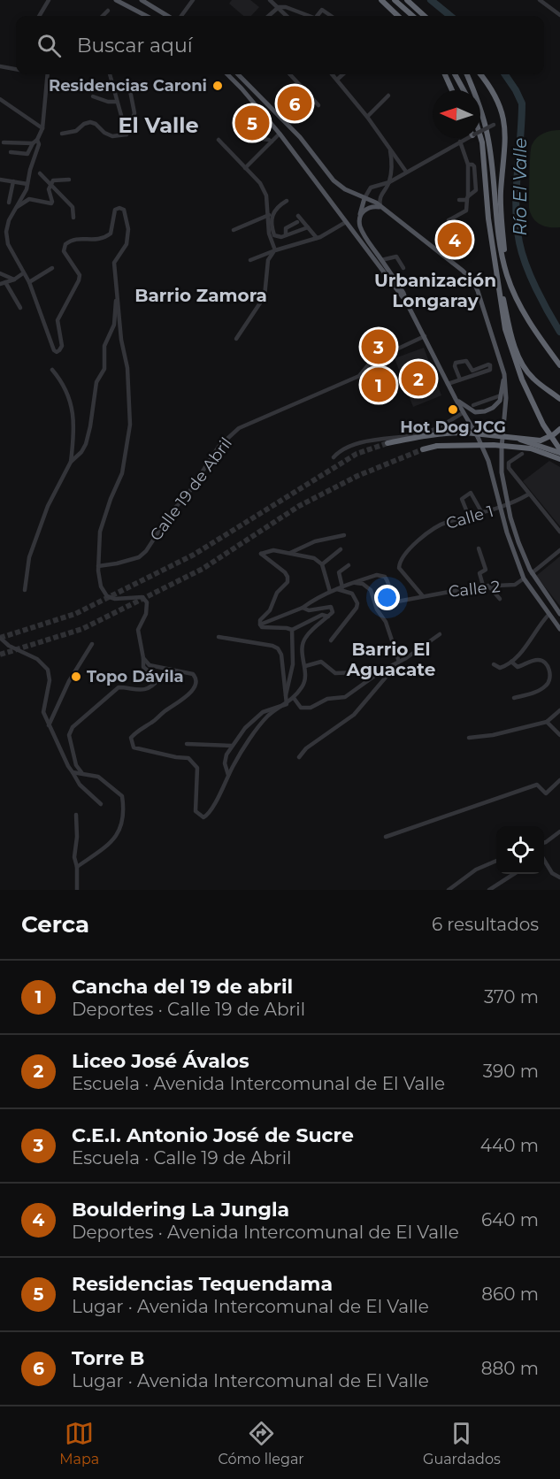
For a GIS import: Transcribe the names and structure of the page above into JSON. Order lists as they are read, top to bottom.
{
  "streets": {
    "street": ["Calle 19 de Abril", "Calle 1", "Calle 2"]
  },
  "crossings": [
    ["Calle 1", "Calle 2"]
  ],
  "districts": [
    "El Valle",
    "Urbanización Longaray",
    "Barrio Zamora",
    "Barrio El Aguacate"
  ],
  "water": ["Río El Valle"],
  "places": ["Residencias Caroni", "Hot Dog JCG", "Topo Dávila"],
  "north": "left",
  "page": {
    "search": "Buscar aquí",
    "pins": [
      "6",
      "5",
      "4",
      "3",
      "2",
      "1"
    ],
    "heading": ["Cerca", "6 resultados"],
    "list": [
      {
        "mark": "1",
        "name": "Cancha del 19 de abril",
        "note": "Deportes · Calle 19 de Abril",
        "value": "370 m"
      },
      {
        "mark": "2",
        "name": "Liceo José Ávalos",
        "note": "Escuela · Avenida Intercomunal de El Valle",
        "value": "390 m"
      },
      {
        "mark": "3",
        "name": "C.E.I. Antonio José de Sucre",
        "note": "Escuela · Calle 19 de Abril",
        "value": "440 m"
      },
      {
        "mark": "4",
        "name": "Bouldering La Jungla",
        "note": "Deportes · Avenida Intercomunal de El Valle",
        "value": "640 m"
      },
      {
        "mark": "5",
        "name": "Residencias Tequendama",
        "note": "Lugar · Avenida Intercomunal de El Valle",
        "value": "860 m"
      },
      {
        "mark": "6",
        "name": "Torre B",
        "note": "Lugar · Avenida Intercomunal de El Valle",
        "value": "880 m"
      }
    ],
    "nav": ["Mapa", "Cómo llegar", "Guardados"]
  }
}
